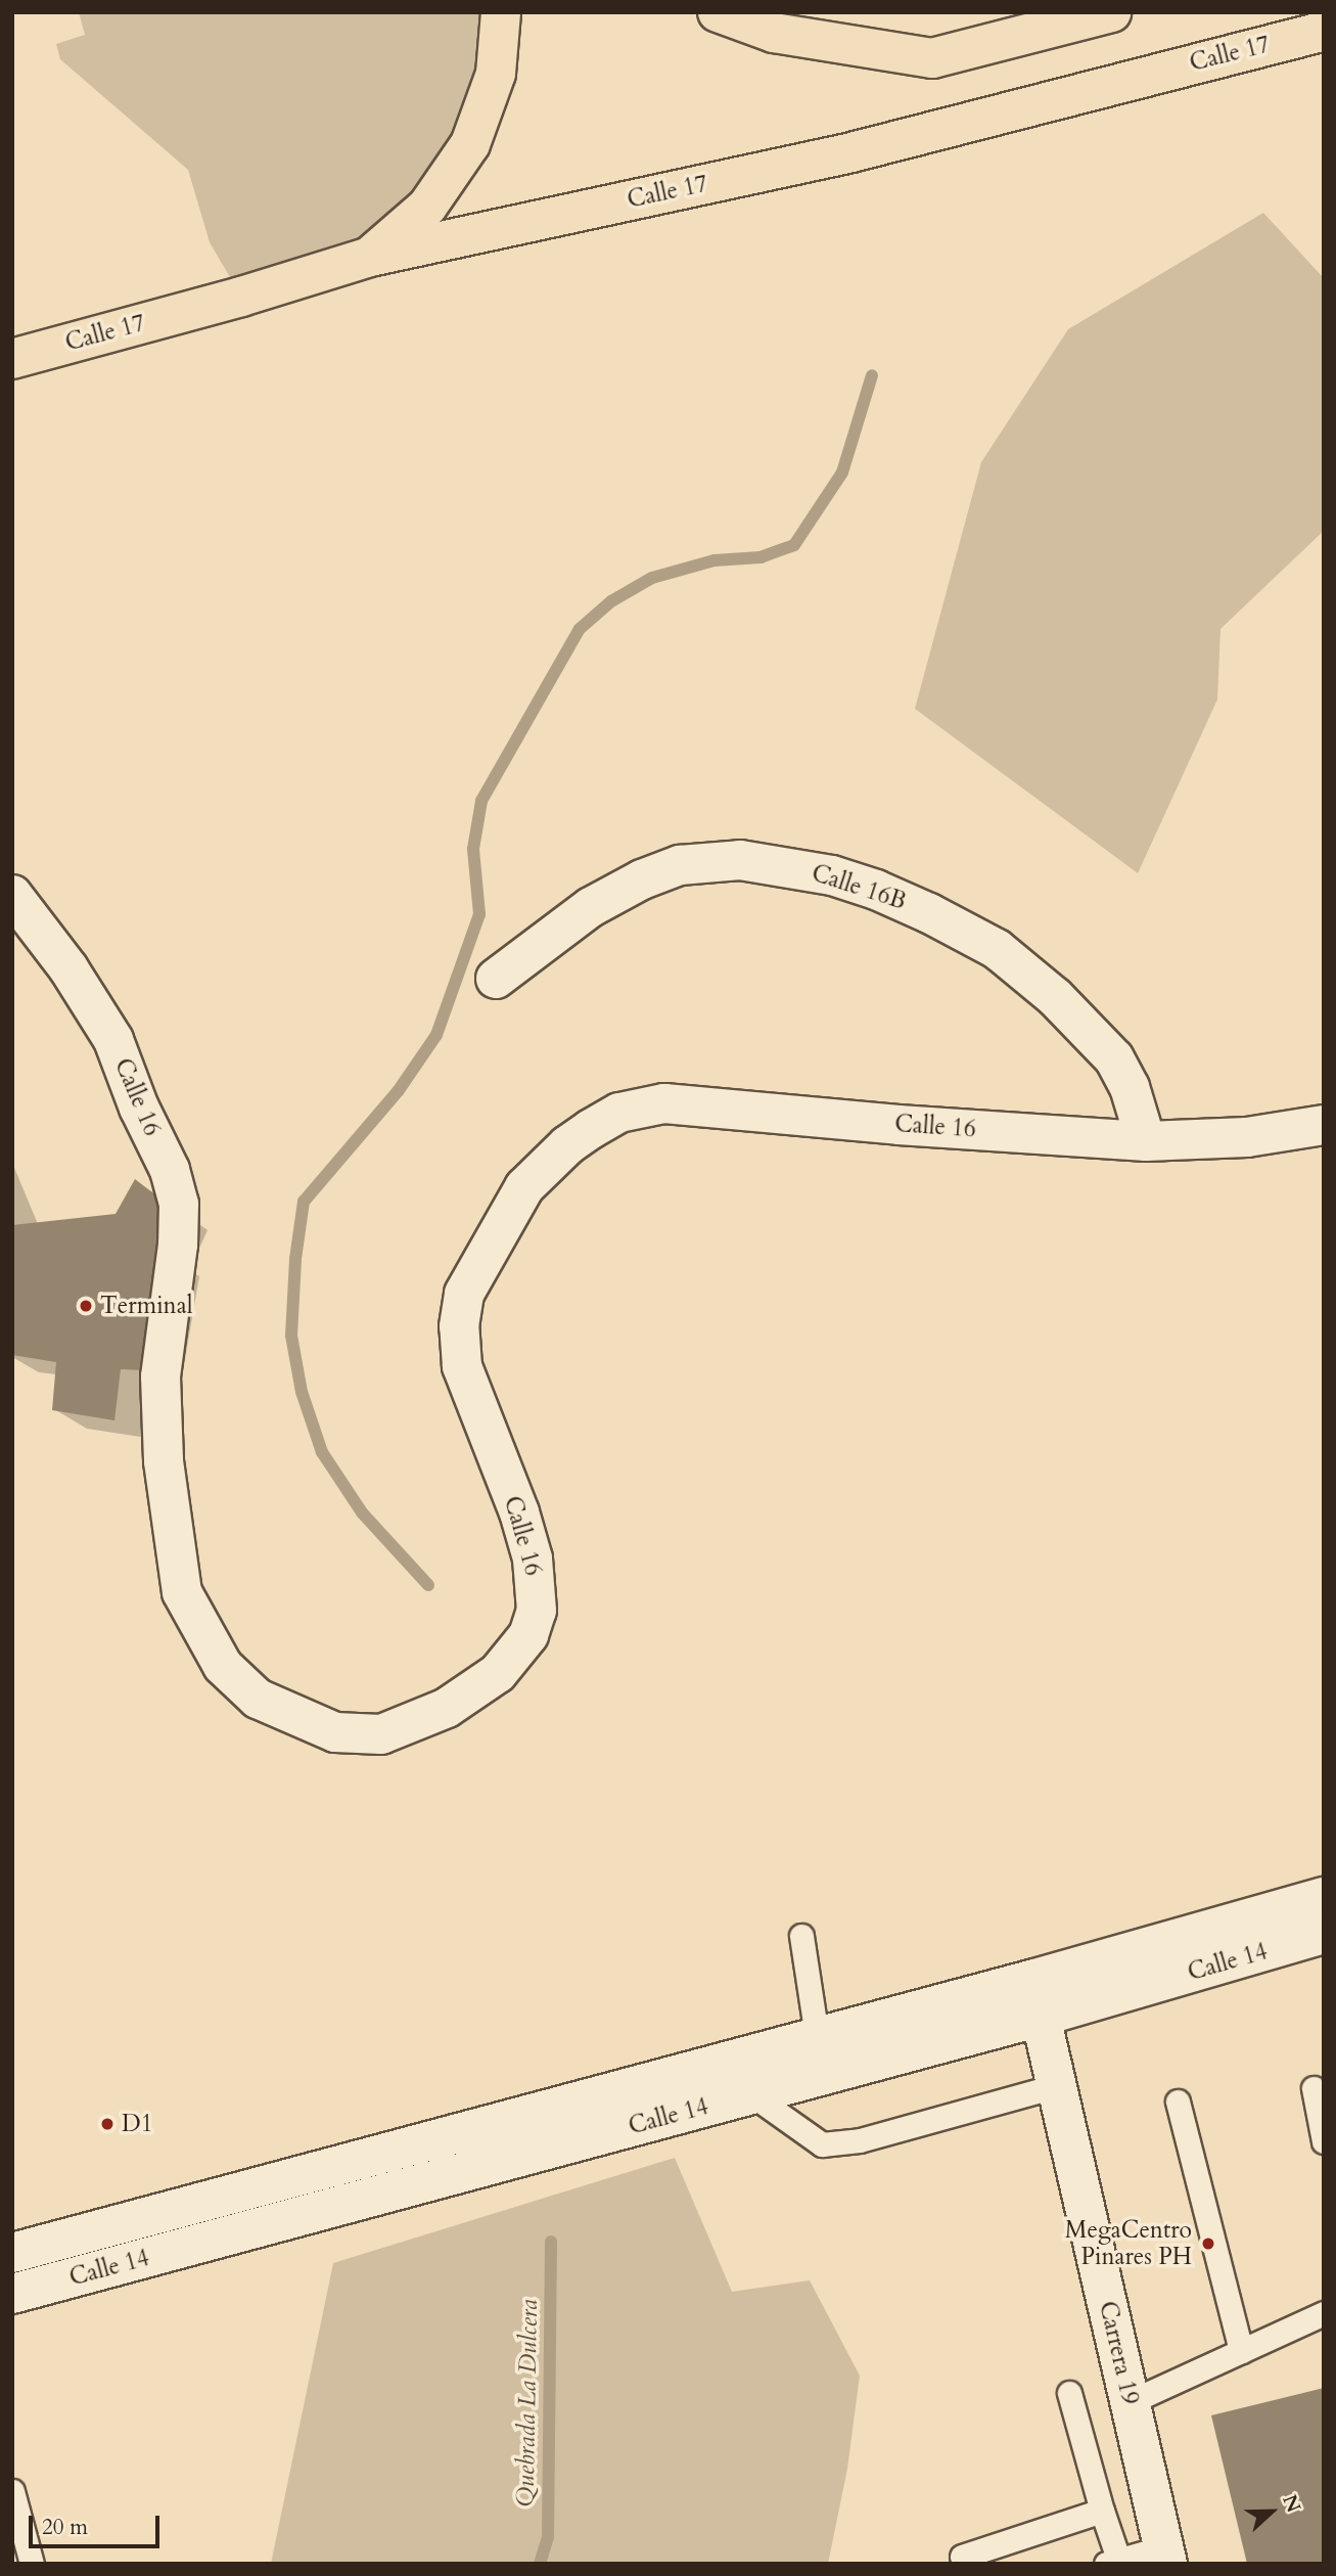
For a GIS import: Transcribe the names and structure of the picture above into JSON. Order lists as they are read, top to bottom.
{
  "streets": {
    "main road": ["Calle 17"],
    "street": [
      "Calle 16B",
      "Calle 16",
      "Calle 14",
      "Carrera 19"
    ]
  },
  "crossings": [
    ["Calle 16B", "Calle 16"],
    ["Calle 14", "Carrera 19"]
  ],
  "water": ["Quebrada La Dulcera"],
  "places": ["Terminal", "D1", "MegaCentro Pinares PH"],
  "scale_bar": "20 m",
  "north": "right"
}
